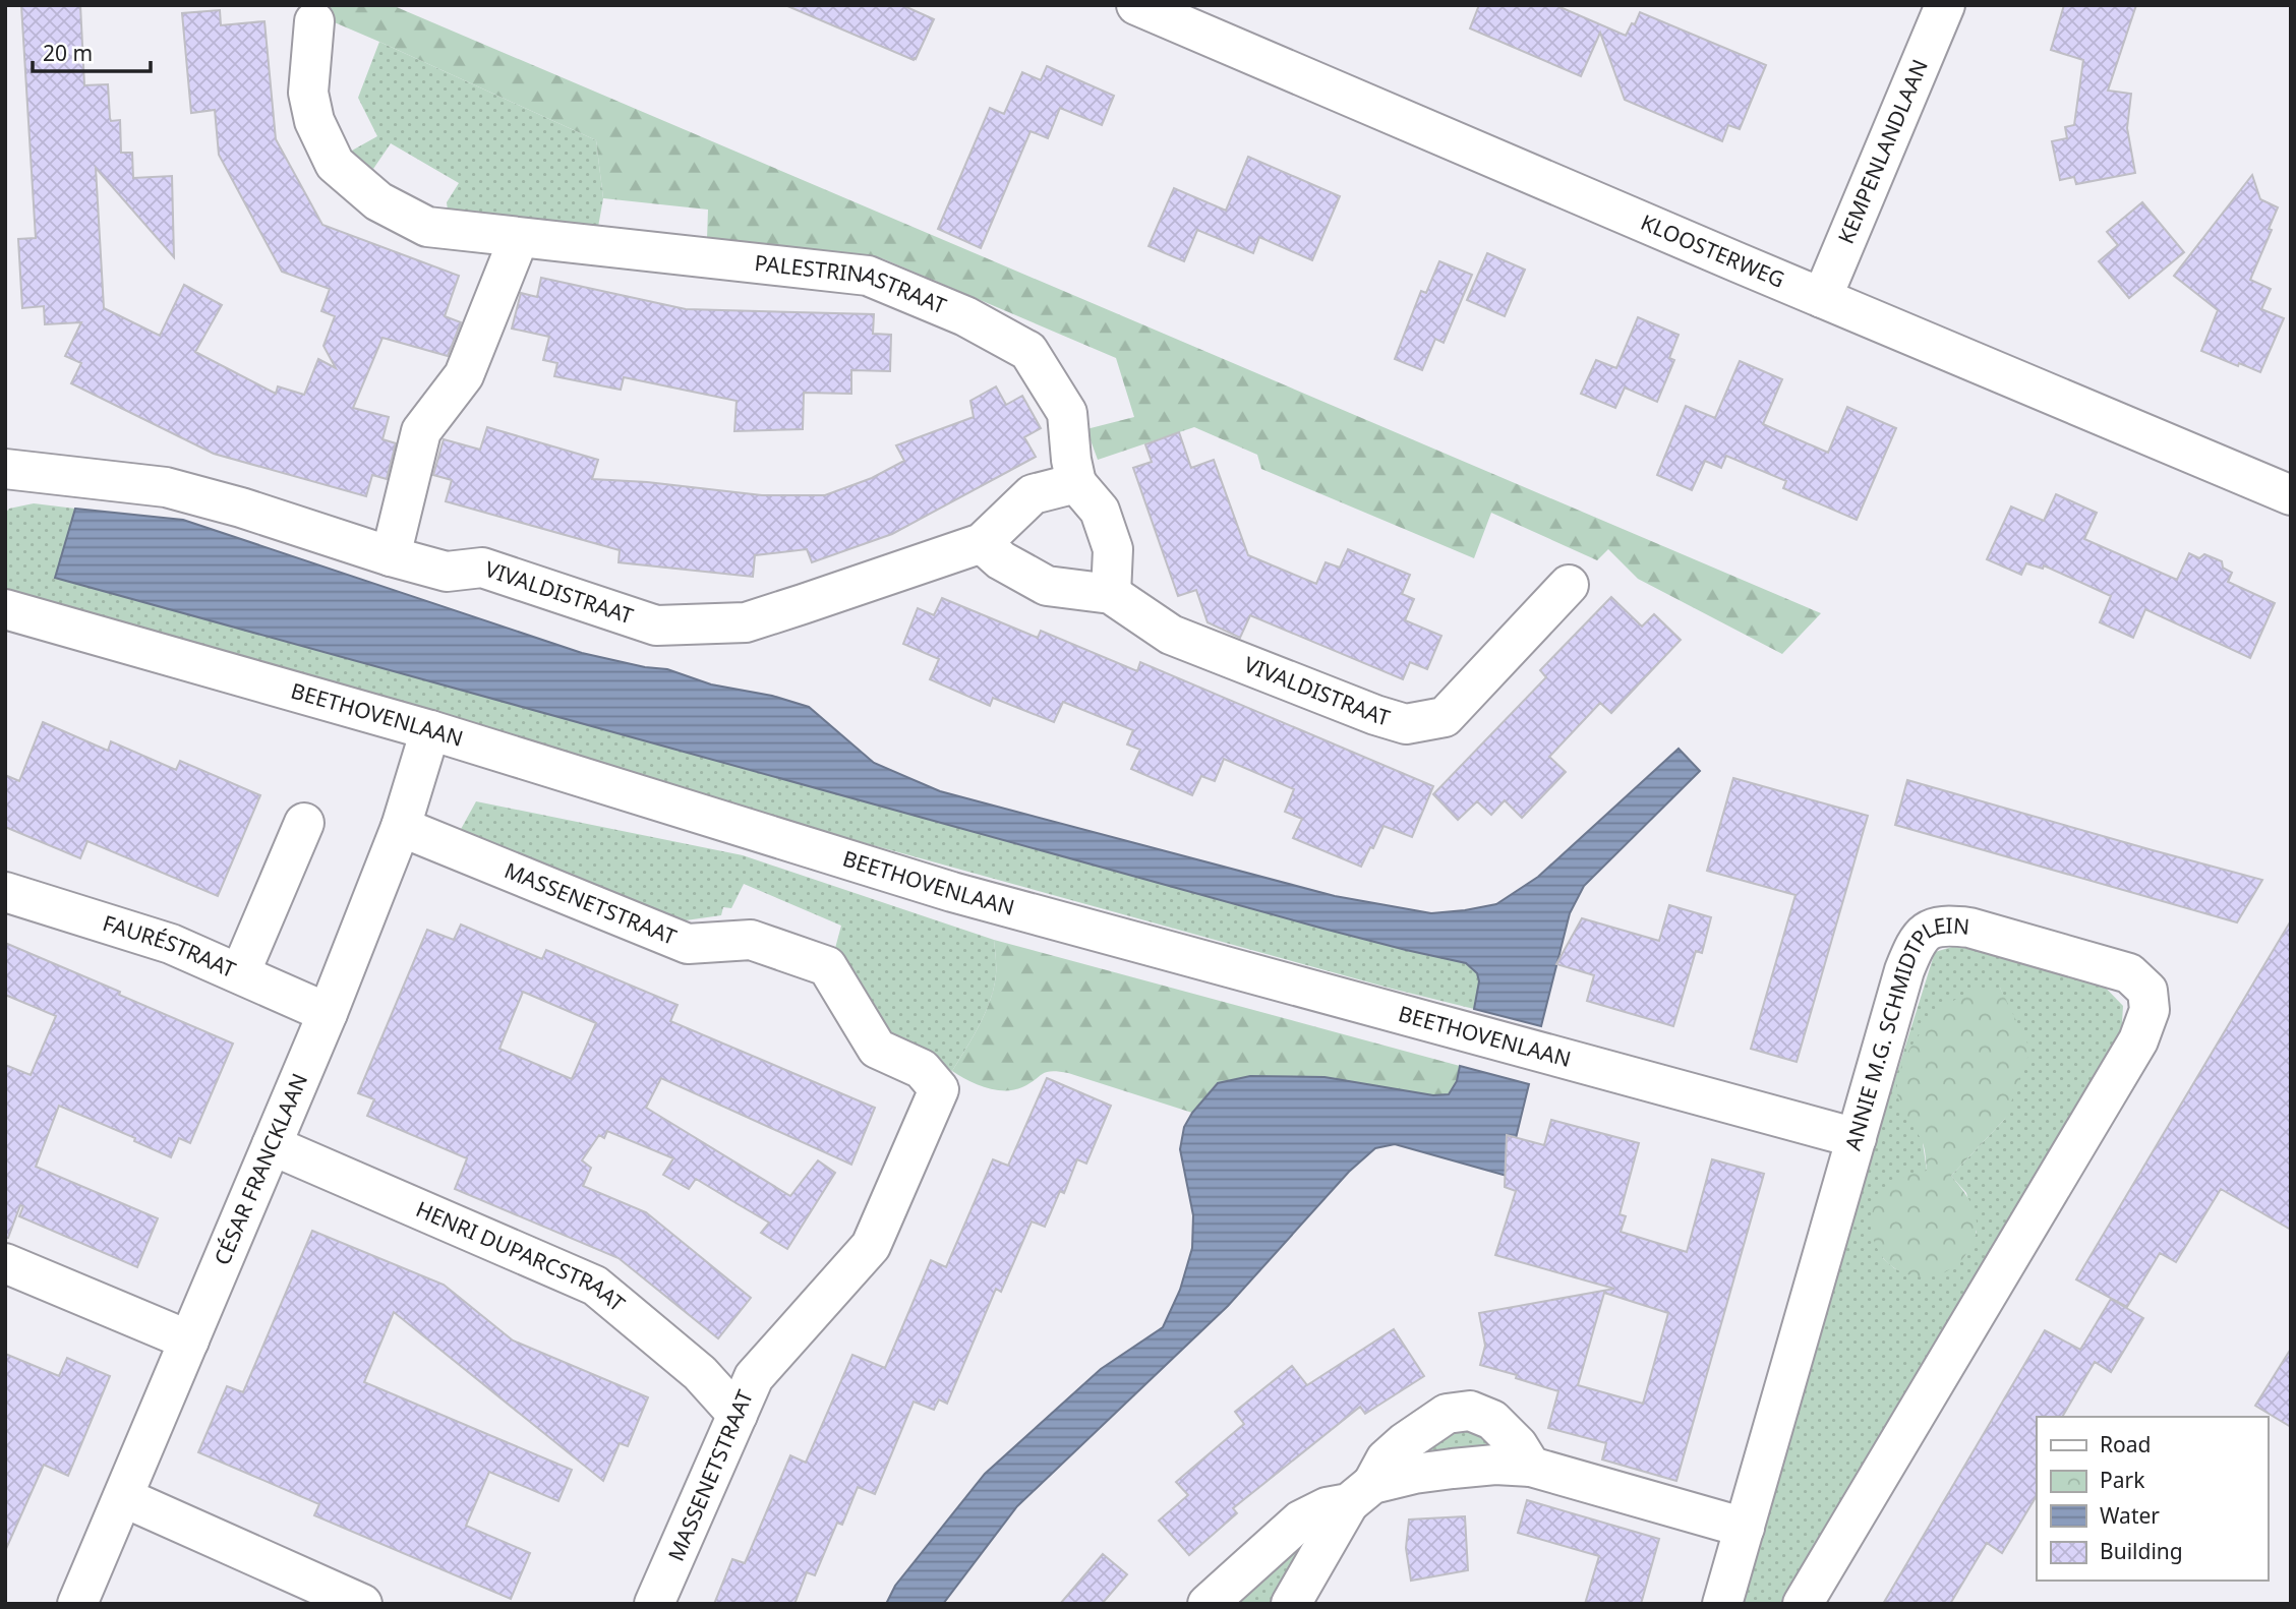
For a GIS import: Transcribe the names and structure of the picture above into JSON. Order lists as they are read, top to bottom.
{
  "streets": {
    "street": [
      "KEMPENLANDLAAN",
      "KLOOSTERWEG",
      "PALESTRINASTRAAT",
      "VIVALDISTRAAT",
      "BEETHOVENLAAN",
      "MASSENETSTRAAT",
      "FAURÉSTRAAT",
      "ANNIE M.G. SCHMIDTPLEIN",
      "CÉSAR FRANCKLAAN",
      "HENRI DUPARCSTRAAT"
    ]
  },
  "crossings": [
    ["KEMPENLANDLAAN", "KLOOSTERWEG"],
    ["PALESTRINASTRAAT", "VIVALDISTRAAT"],
    ["BEETHOVENLAAN", "ANNIE M.G. SCHMIDTPLEIN"],
    ["BEETHOVENLAAN", "CÉSAR FRANCKLAAN"],
    ["MASSENETSTRAAT", "CÉSAR FRANCKLAAN"],
    ["MASSENETSTRAAT", "HENRI DUPARCSTRAAT"],
    ["FAURÉSTRAAT", "CÉSAR FRANCKLAAN"],
    ["CÉSAR FRANCKLAAN", "HENRI DUPARCSTRAAT"]
  ],
  "legend": [
    "Road",
    "Park",
    "Water",
    "Building"
  ],
  "scale_bar": "20 m"
}
